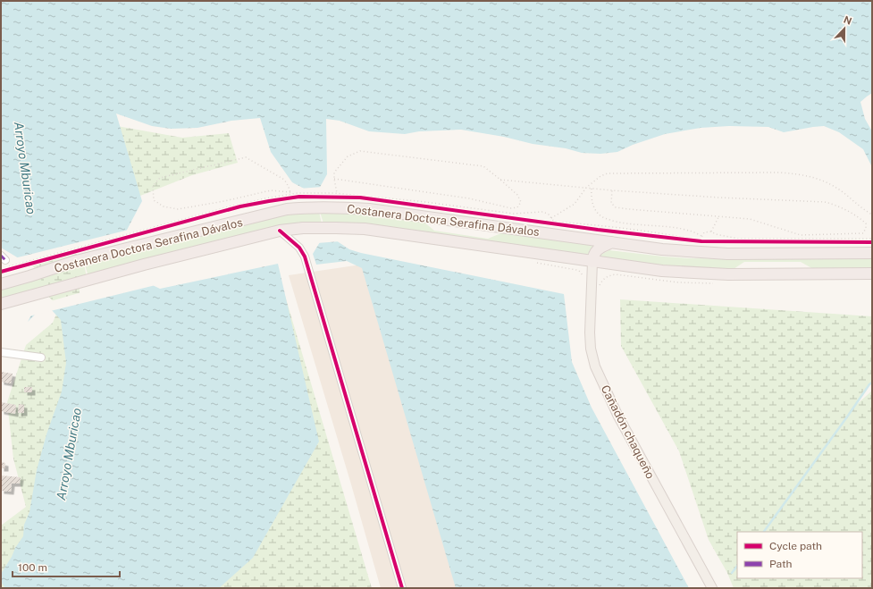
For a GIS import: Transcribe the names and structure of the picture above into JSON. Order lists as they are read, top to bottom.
{
  "streets": {
    "highway": ["Costanera Doctora Serafina Dávalos"],
    "main road": ["Cañadón chaqueño"]
  },
  "crossings": [
    ["Costanera Doctora Serafina Dávalos", "Cañadón chaqueño"]
  ],
  "water": ["Arroyo Mburicao"],
  "legend": ["Cycle path", "Path"],
  "scale_bar": "100 m",
  "north": "top"
}
